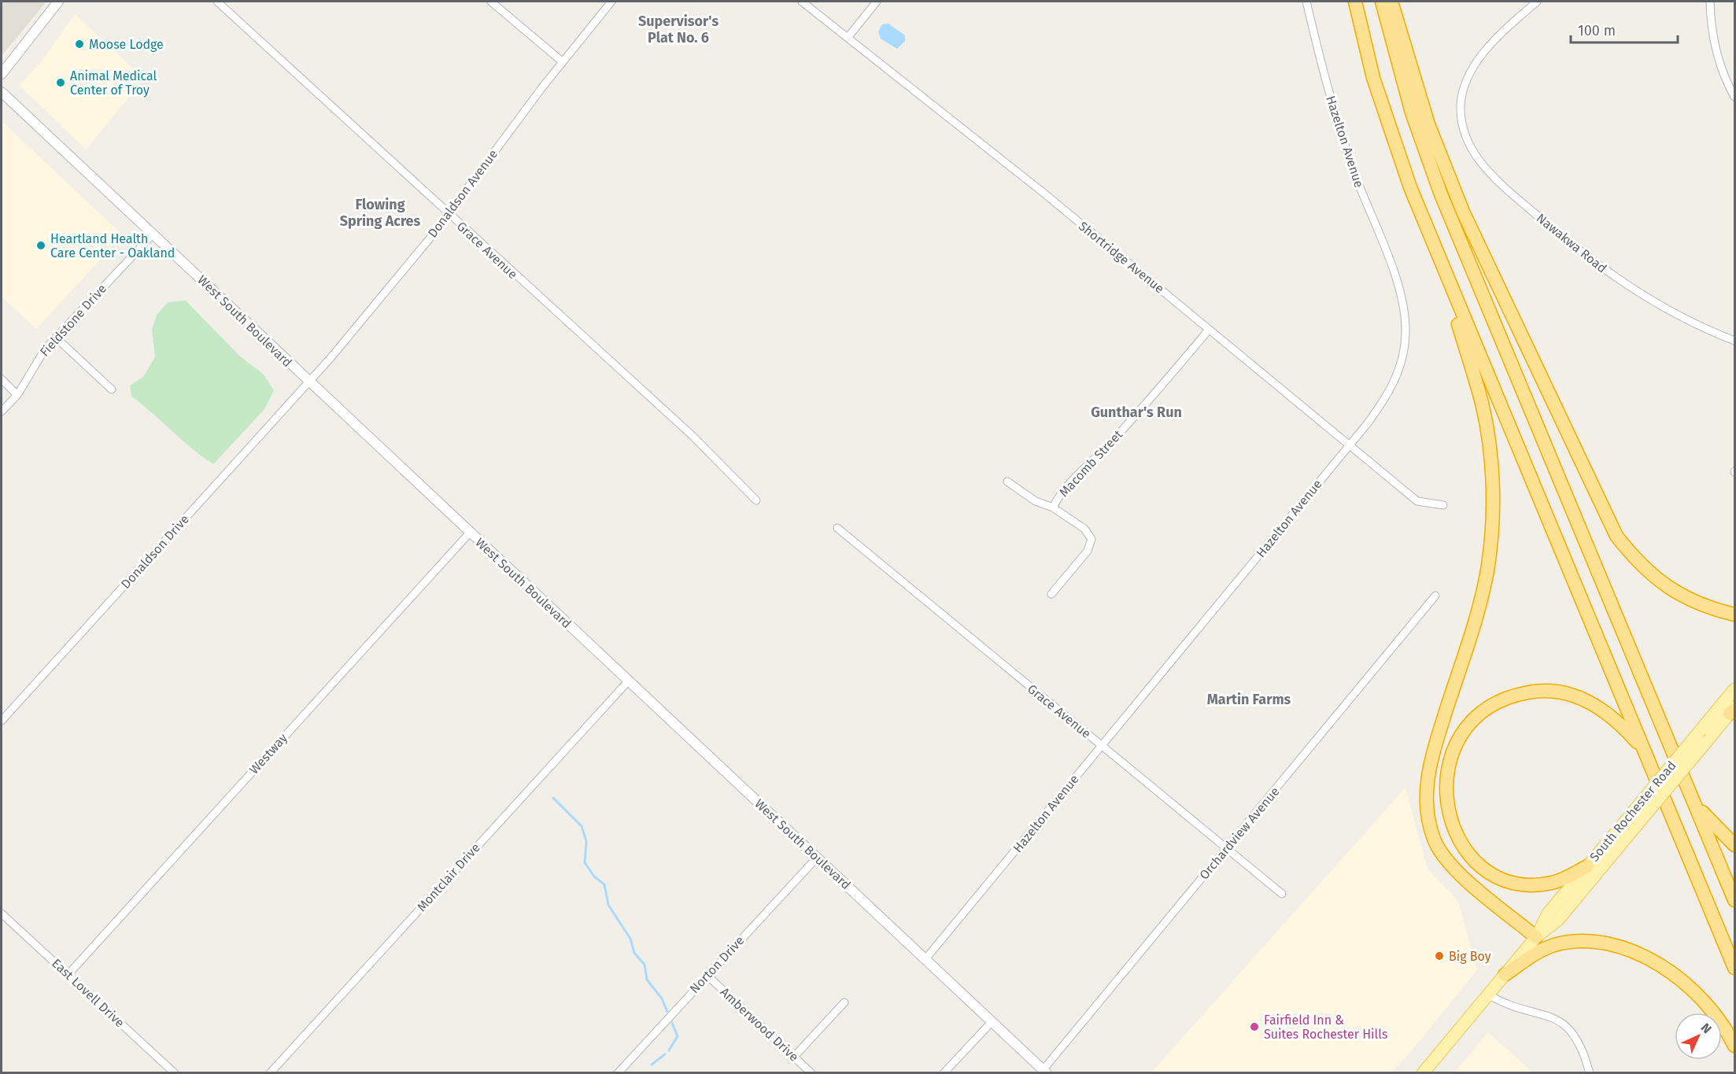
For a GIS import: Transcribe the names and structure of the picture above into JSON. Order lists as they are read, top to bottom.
{
  "streets": {
    "main road": ["South Rochester Road"],
    "street": [
      "Hazelton Avenue",
      "Donaldson Avenue",
      "Nawakwa Road",
      "Grace Avenue",
      "Shortridge Avenue",
      "Fieldstone Drive",
      "West South Boulevard",
      "Macomb Street",
      "Donaldson Drive",
      "Westway",
      "Orchardview Avenue",
      "Montclair Drive",
      "Norton Drive",
      "East Lovell Drive",
      "Amberwood Drive"
    ]
  },
  "crossings": [
    ["Hazelton Avenue", "Grace Avenue"],
    ["Hazelton Avenue", "Shortridge Avenue"],
    ["Hazelton Avenue", "West South Boulevard"],
    ["Donaldson Avenue", "Grace Avenue"],
    ["Donaldson Avenue", "West South Boulevard"],
    ["Donaldson Avenue", "Donaldson Drive"],
    ["Grace Avenue", "Orchardview Avenue"],
    ["Shortridge Avenue", "Macomb Street"],
    ["Fieldstone Drive", "West South Boulevard"],
    ["West South Boulevard", "Donaldson Drive"],
    ["West South Boulevard", "Westway"],
    ["West South Boulevard", "Orchardview Avenue"],
    ["West South Boulevard", "Montclair Drive"],
    ["West South Boulevard", "Norton Drive"],
    ["Westway", "East Lovell Drive"],
    ["Norton Drive", "Amberwood Drive"]
  ],
  "districts": [
    "Supervisor's Plat No. 6",
    "Flowing Spring Acres",
    "Gunthar's Run",
    "Martin Farms"
  ],
  "places": [
    "Moose Lodge",
    "Animal Medical Center of Troy",
    "Heartland Health Care Center - Oakland",
    "Big Boy",
    "Fairfield Inn & Suites Rochester Hills"
  ],
  "scale_bar": "100 m",
  "north": "top right"
}
